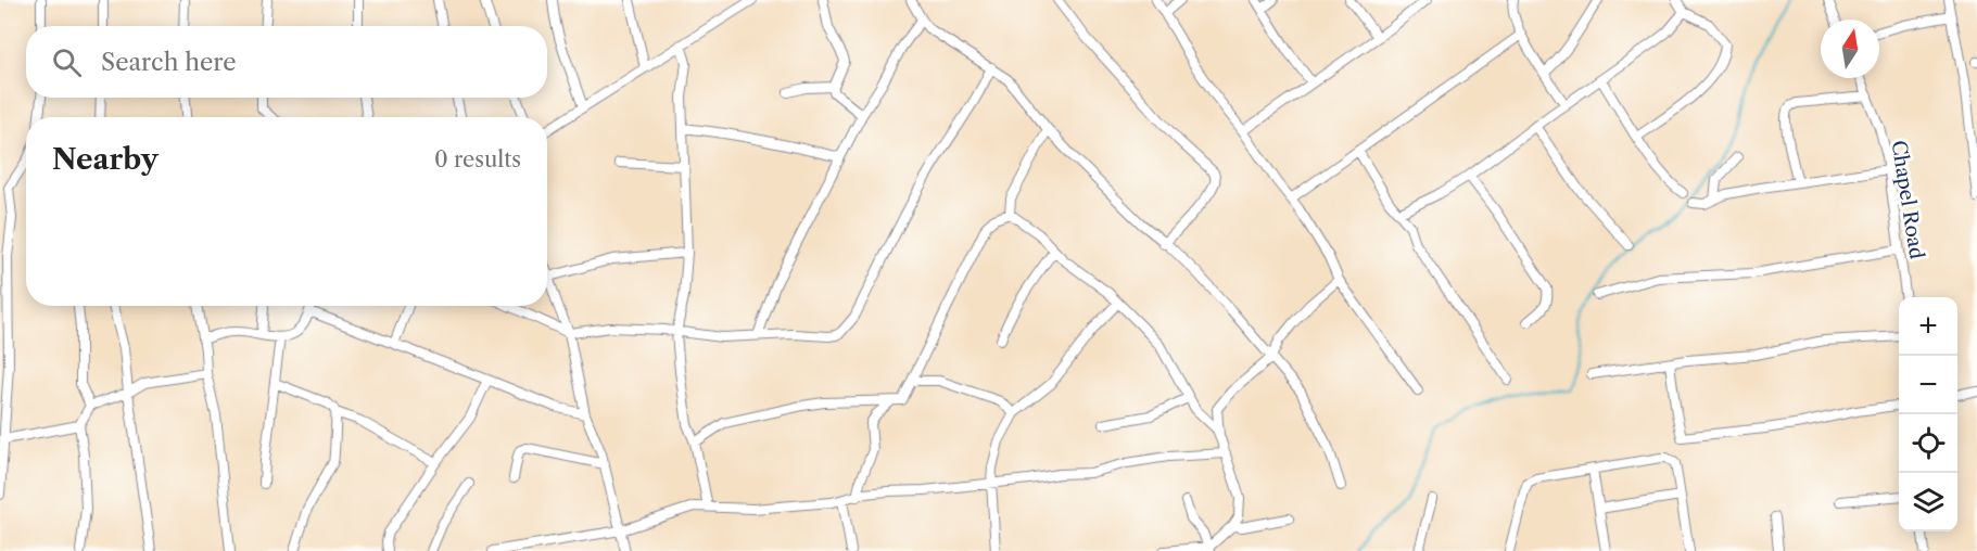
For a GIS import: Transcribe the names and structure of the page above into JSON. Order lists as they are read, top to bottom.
{
  "streets": {
    "street": ["Chapel Road"]
  },
  "north": "top",
  "page": {
    "search": "Search here",
    "heading": ["Nearby", "0 results"],
    "map_buttons": ["+", "−"]
  }
}
